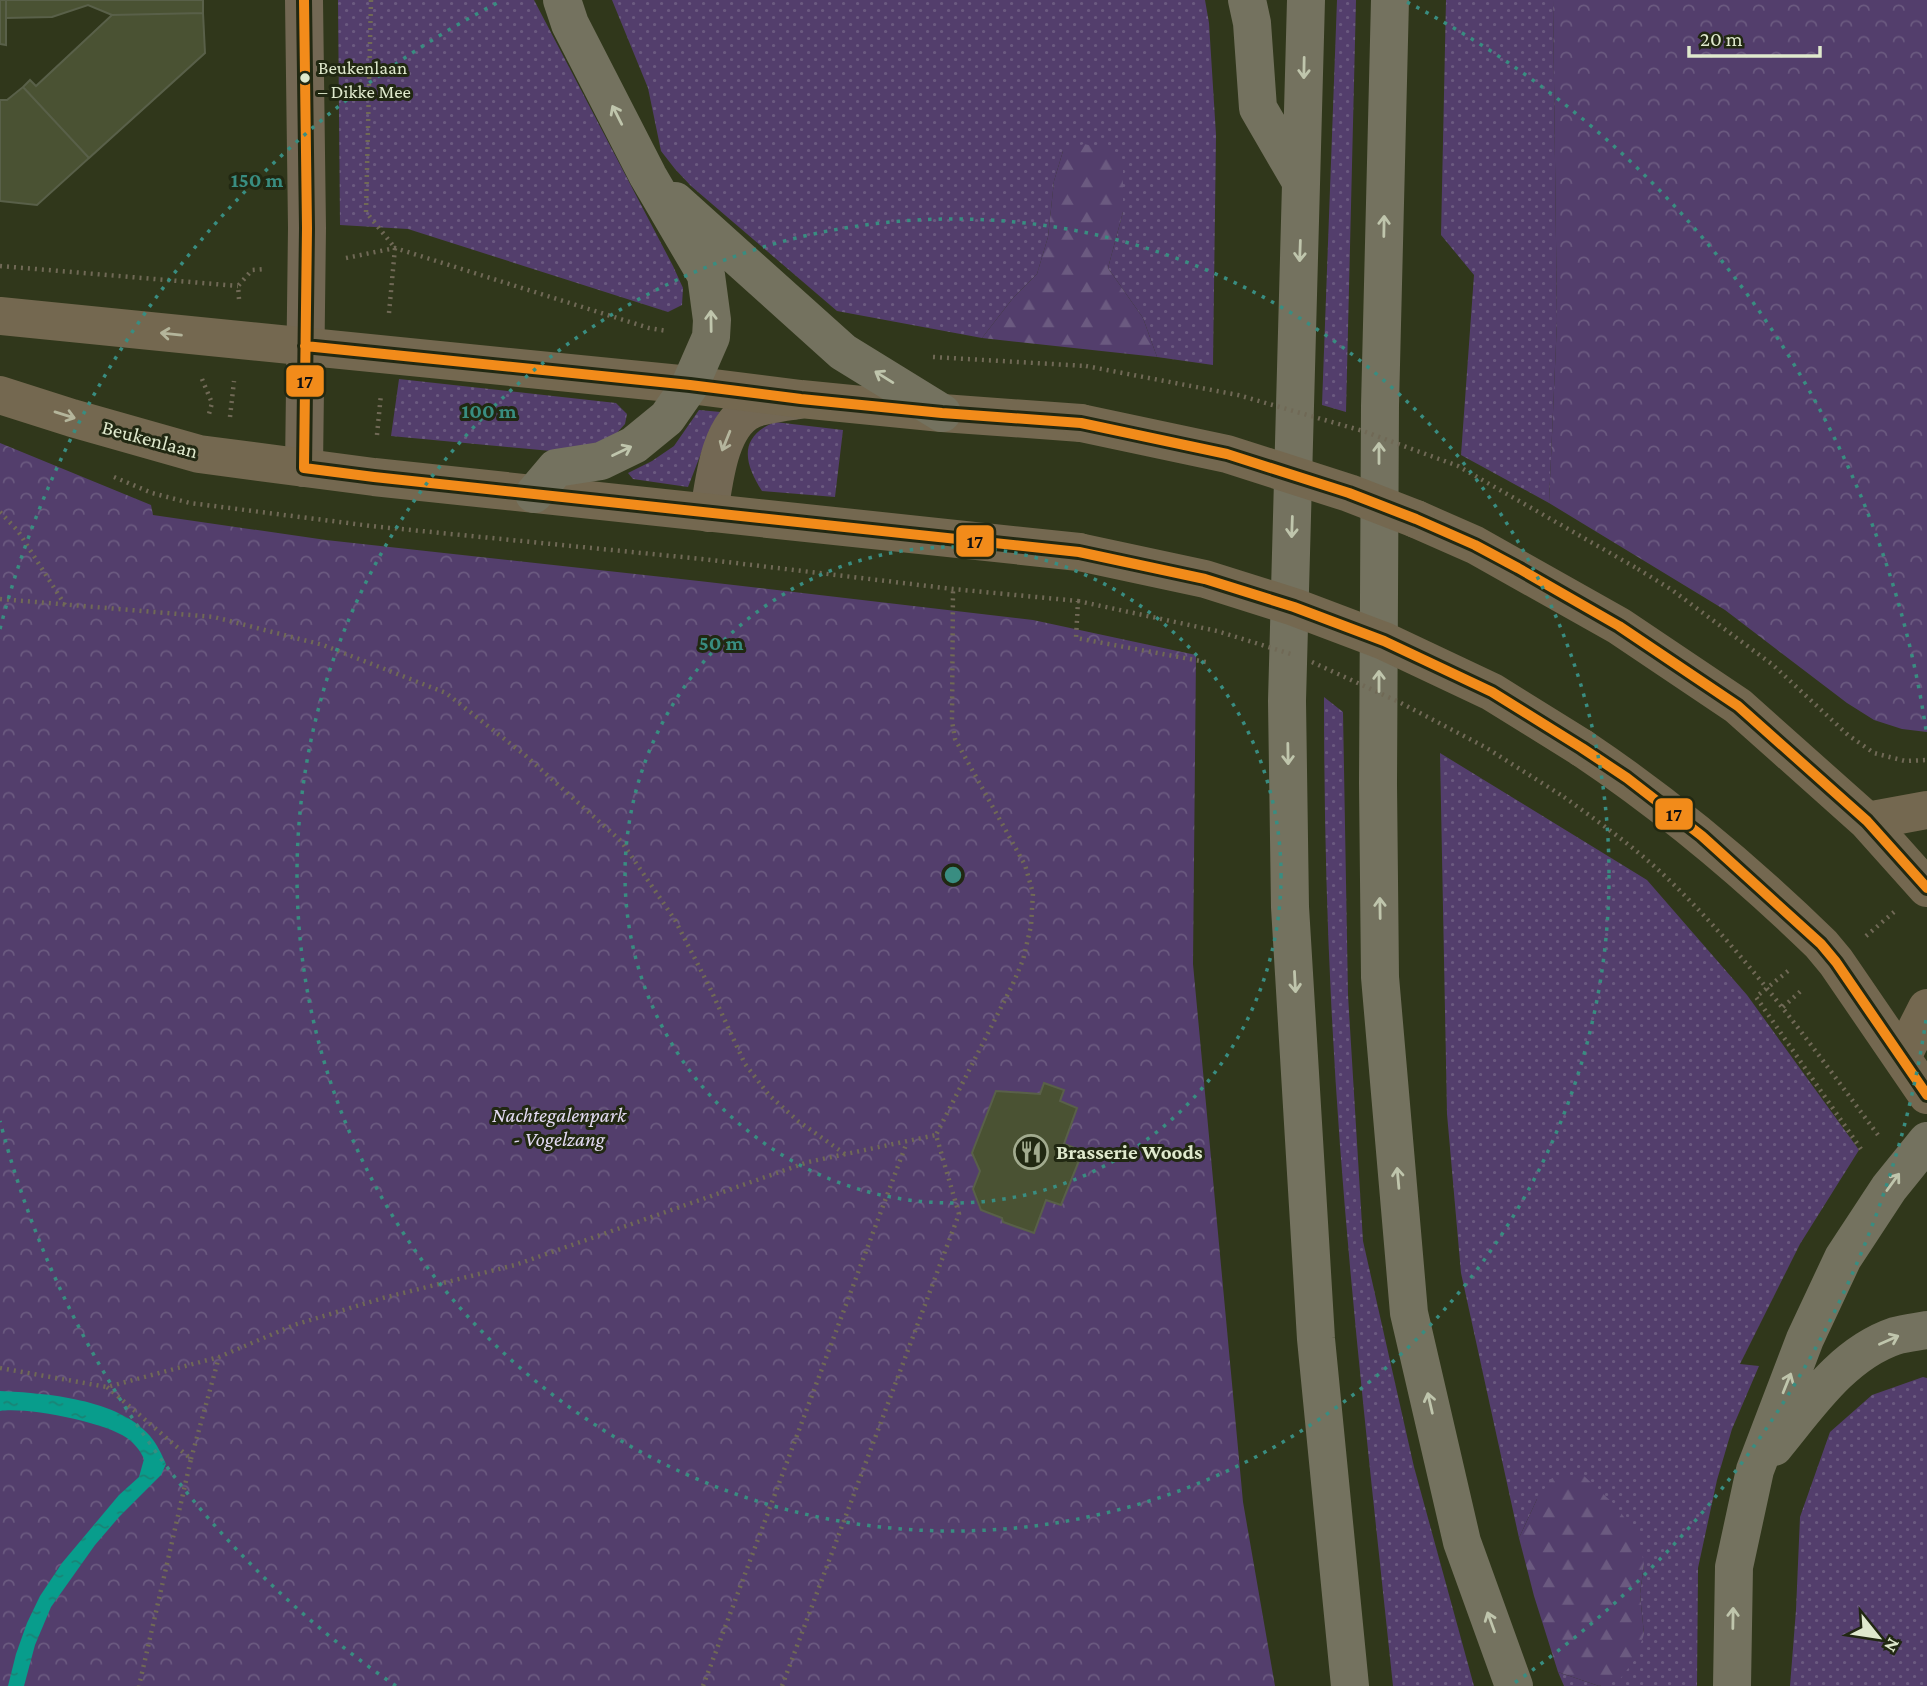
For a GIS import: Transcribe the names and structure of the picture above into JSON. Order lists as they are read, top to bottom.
{
  "streets": {
    "street": ["Beukenlaan"]
  },
  "parks": ["Nachtegalenpark - Vogelzang"],
  "places": {
    "other": ["Beukenlaan – Dikke Mee"],
    "restaurant": ["Brasserie Woods"]
  },
  "lines": ["transit line 17"],
  "scale_bar": "20 m",
  "north": "bottom right",
  "rings": ["150 m", "100 m", "50 m"]
}
